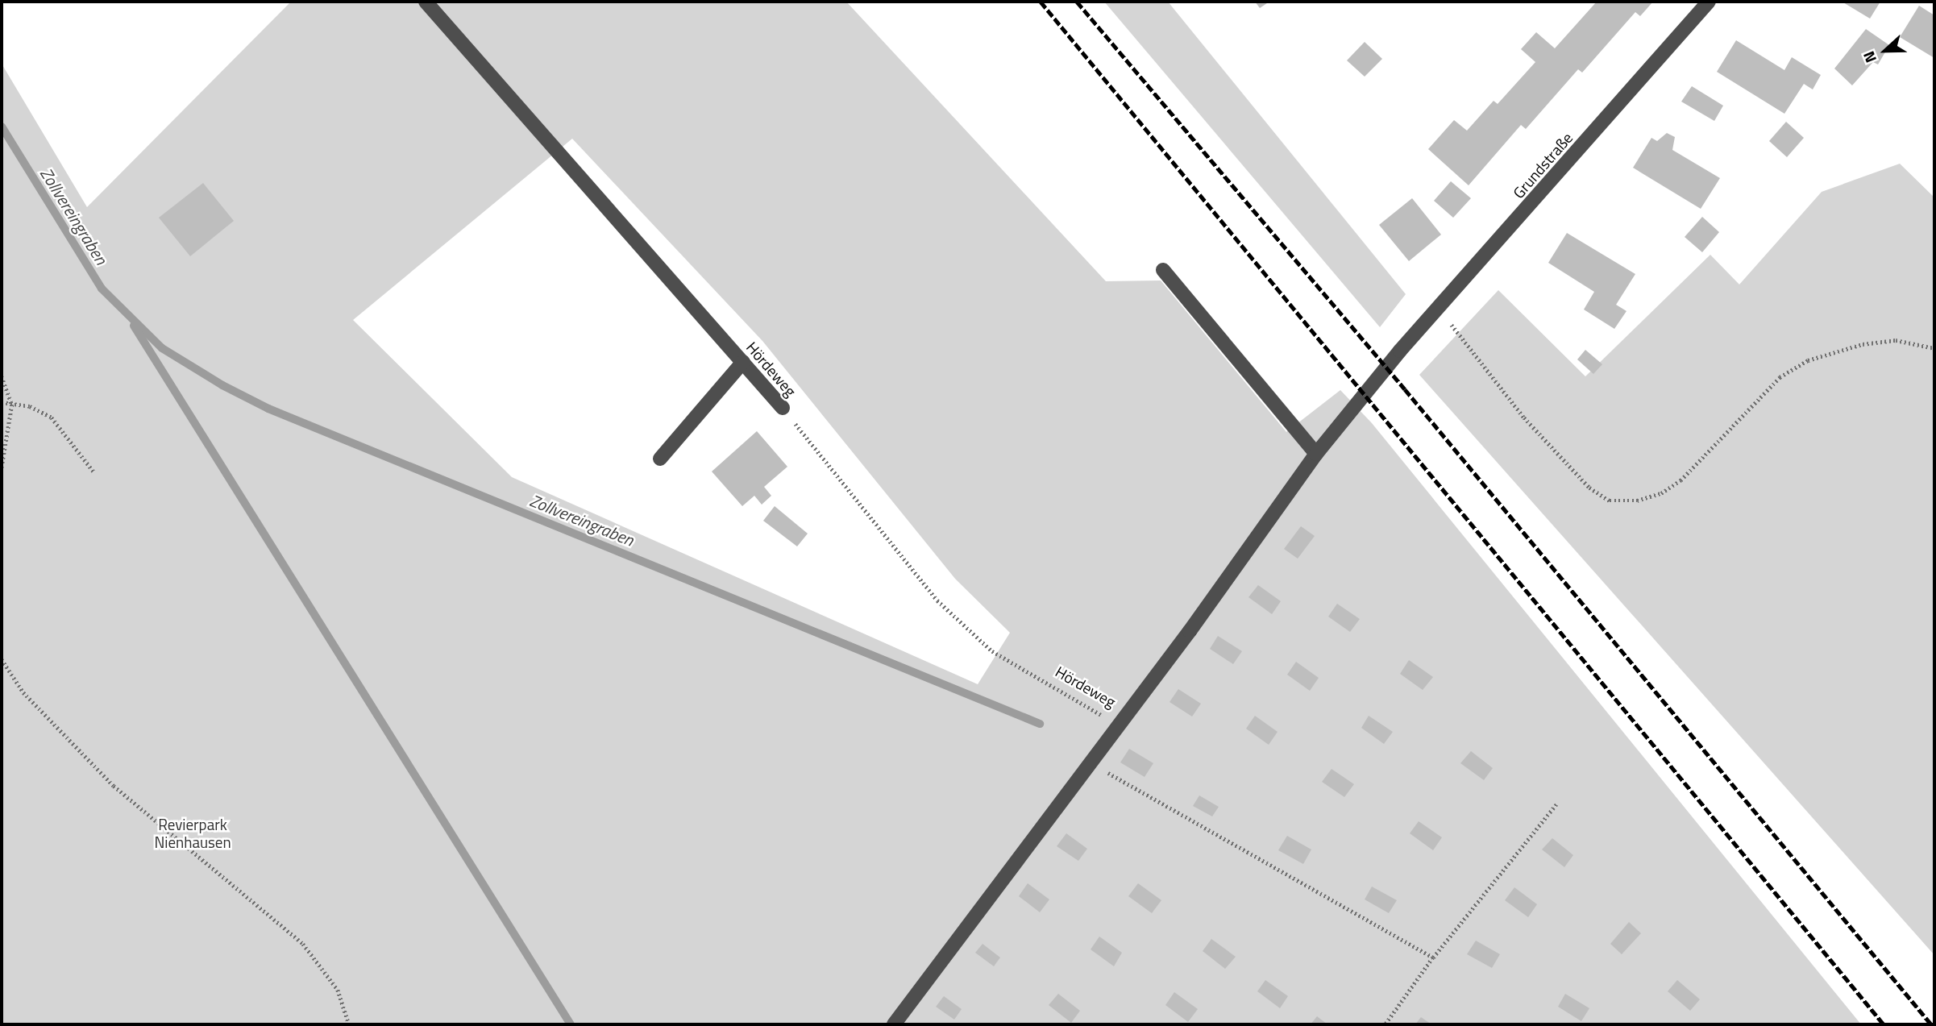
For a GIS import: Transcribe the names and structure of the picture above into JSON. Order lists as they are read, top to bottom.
{
  "streets": {
    "street": ["Grundstraße", "Hördeweg"]
  },
  "crossings": [
    ["Grundstraße", "Hördeweg"]
  ],
  "water": ["Zollvereingraben"],
  "parks": ["Revierpark Nienhausen"],
  "north": "left"
}
